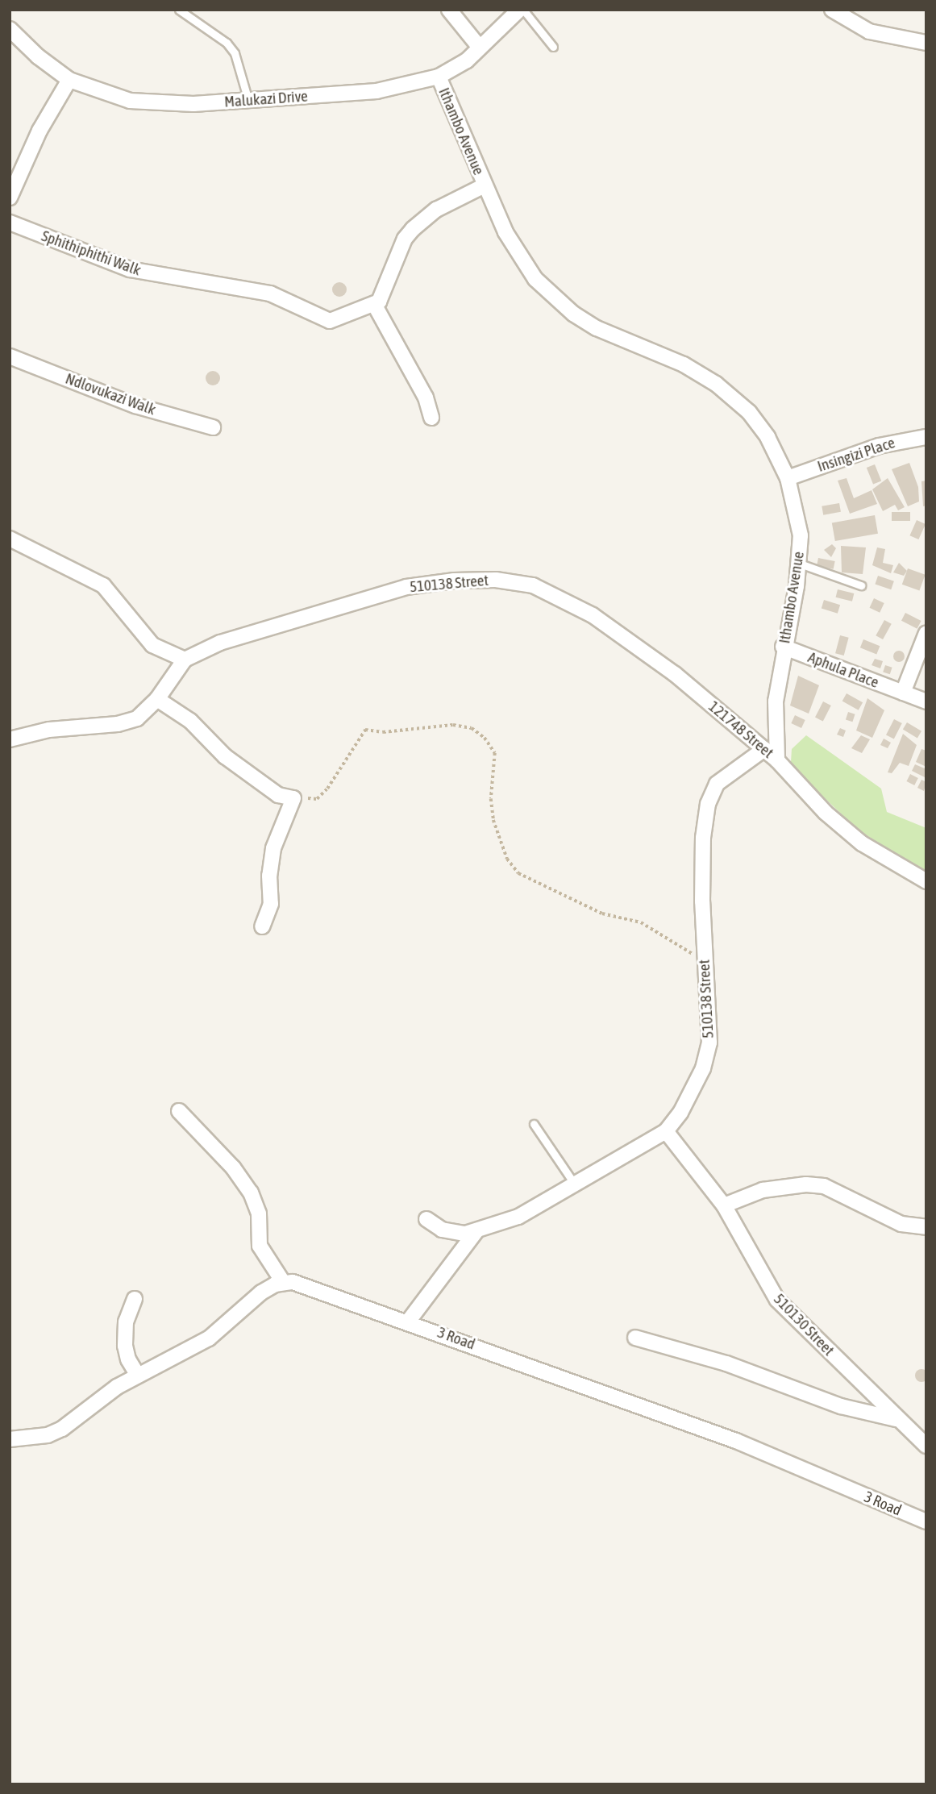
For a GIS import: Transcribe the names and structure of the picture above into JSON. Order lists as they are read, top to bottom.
{
  "streets": {
    "street": [
      "Malukazi Drive",
      "Ithambo Avenue",
      "Sphithiphithi Walk",
      "Ndlovukazi Walk",
      "Insingizi Place",
      "510138 Street",
      "Aphula Place",
      "121748 Street",
      "510130 Street",
      "3 Road"
    ]
  },
  "crossings": [
    ["Malukazi Drive", "Ithambo Avenue"],
    ["Ithambo Avenue", "Sphithiphithi Walk"],
    ["Ithambo Avenue", "Insingizi Place"],
    ["Ithambo Avenue", "Aphula Place"],
    ["Ithambo Avenue", "121748 Street"],
    ["510138 Street", "121748 Street"],
    ["510138 Street", "510130 Street"]
  ]
}
